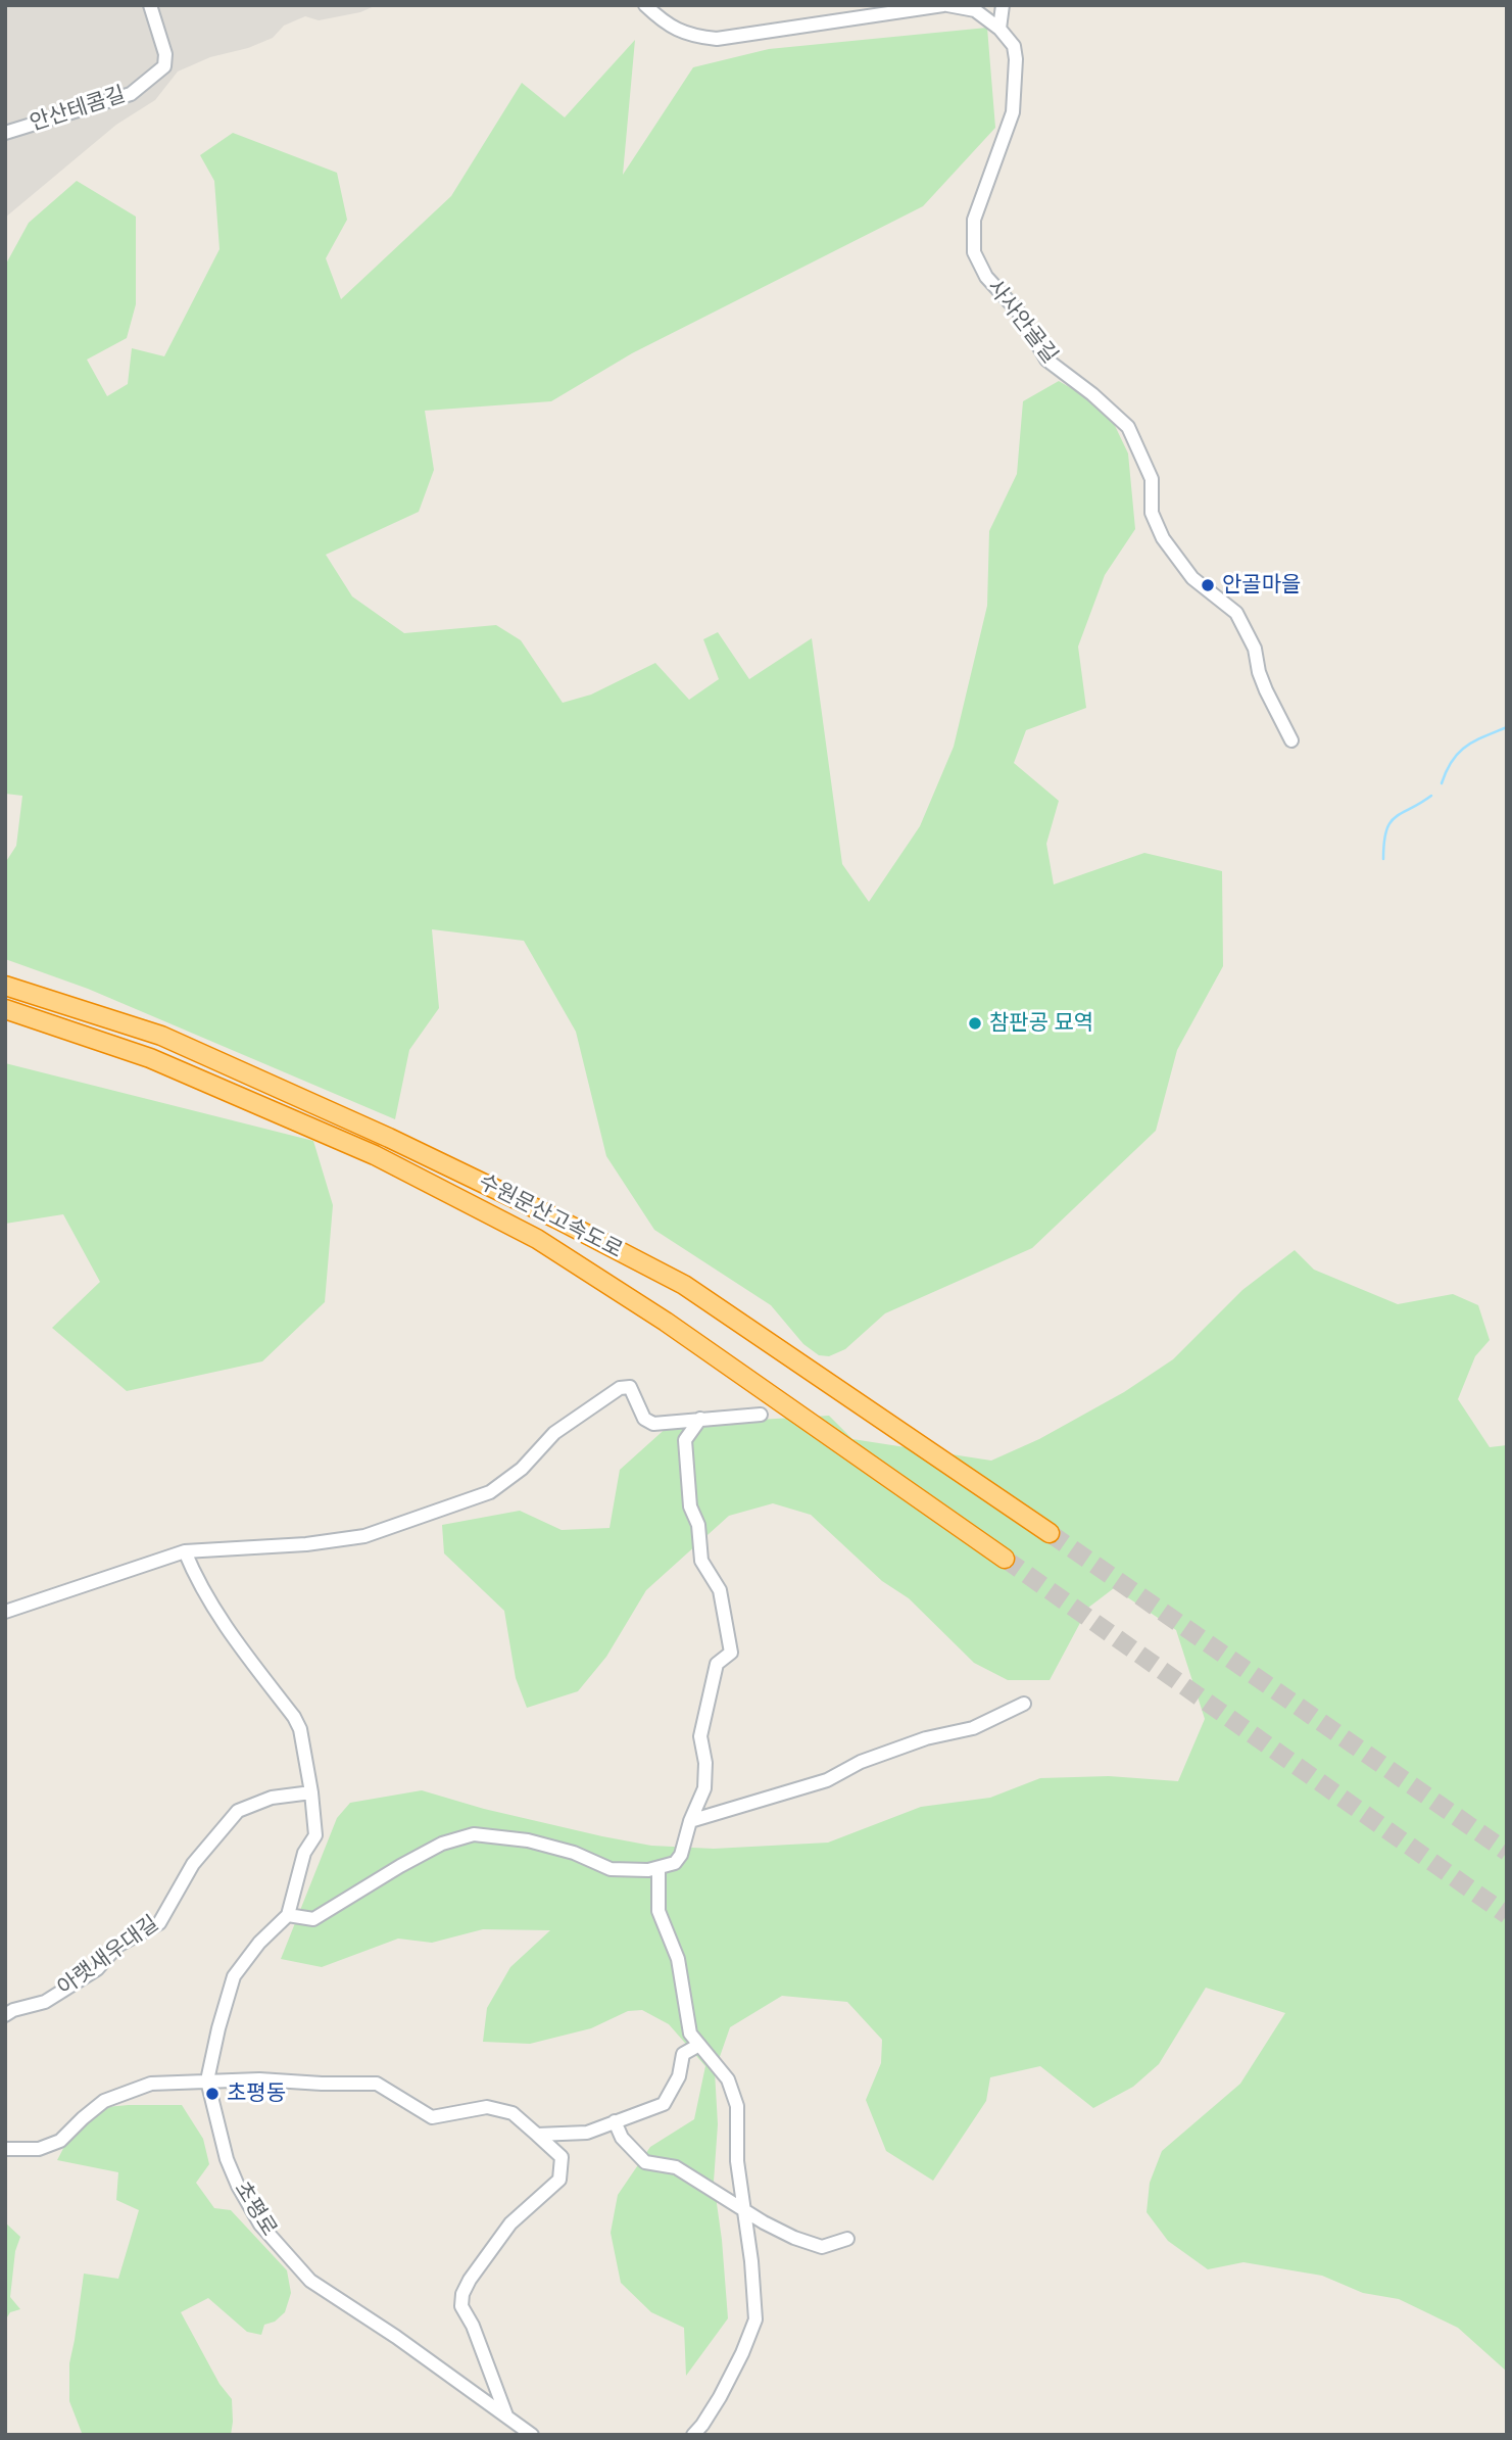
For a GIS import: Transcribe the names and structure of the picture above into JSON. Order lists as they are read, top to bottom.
{
  "streets": {
    "highway": ["수원문산고속도로"],
    "street": [
      "안산테콤길",
      "사사안골길",
      "아랫새우대길",
      "초평로"
    ]
  },
  "places": ["안골마을", "참판공 묘역", "초평동"]
}
